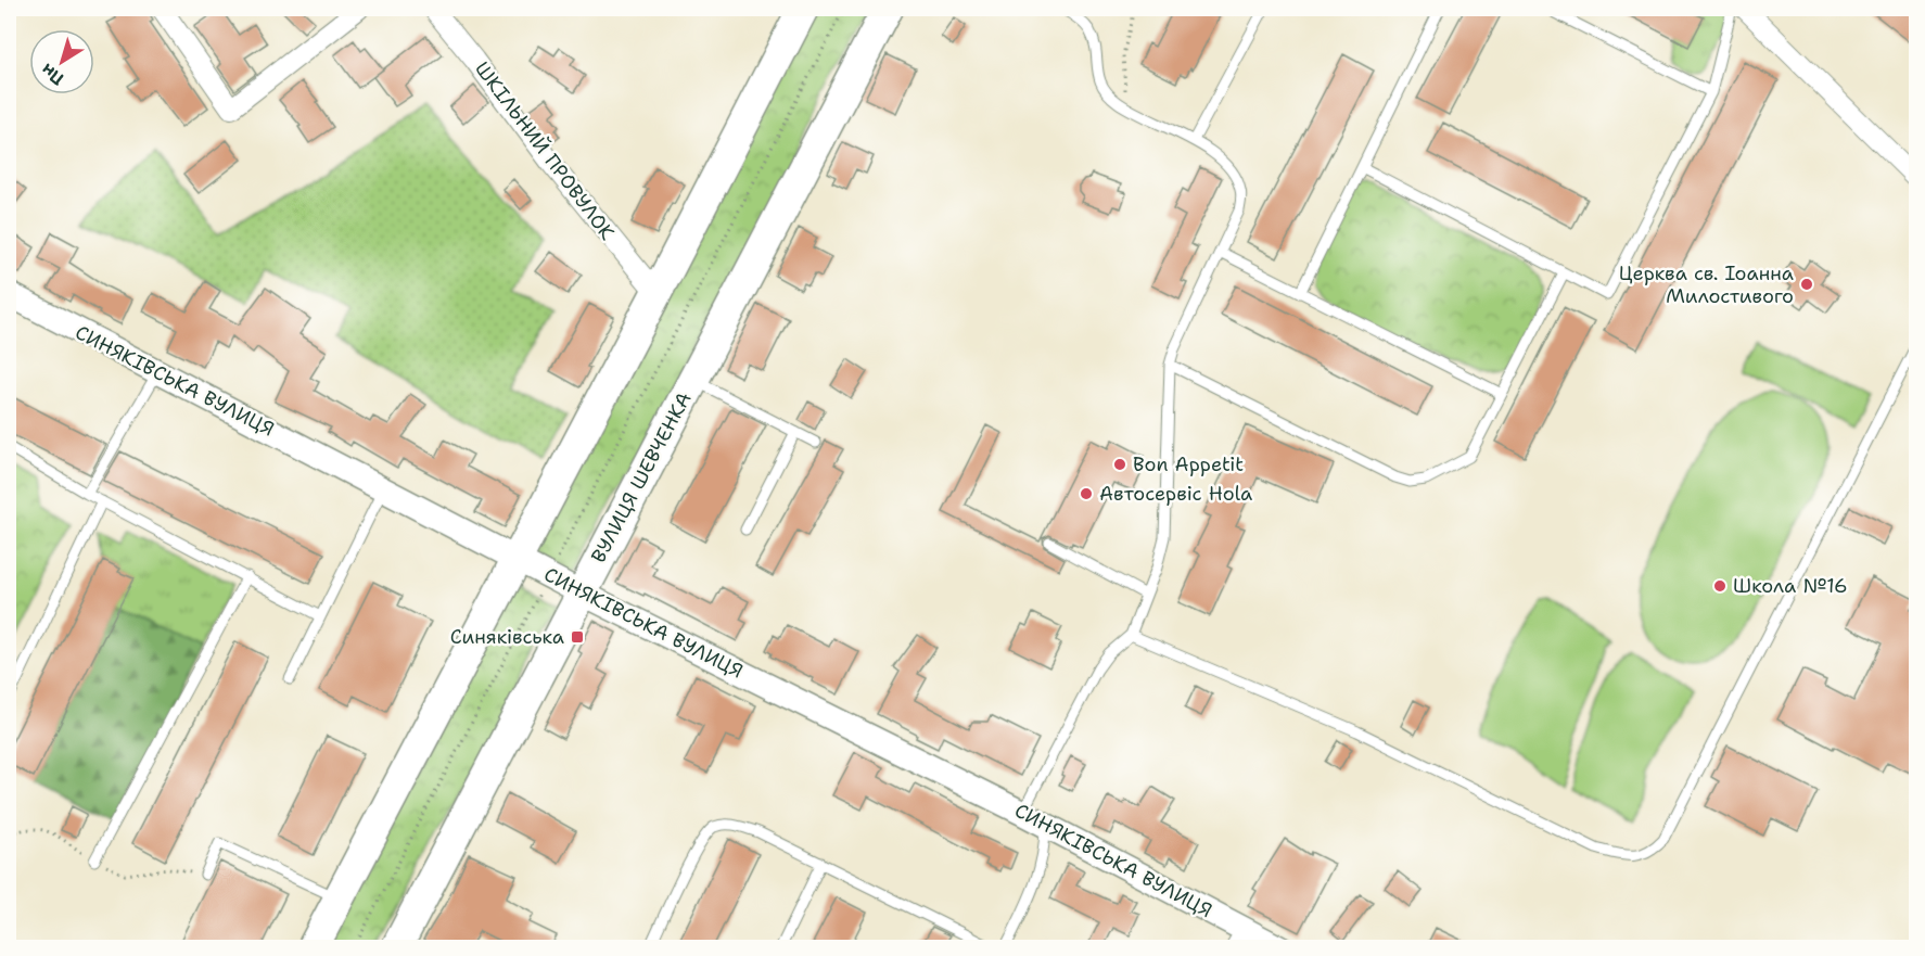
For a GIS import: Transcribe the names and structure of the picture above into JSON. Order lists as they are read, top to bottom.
{
  "streets": {
    "main road": ["ВУЛИЦЯ ШЕВЧЕНКА"],
    "street": ["ШКІЛЬНИЙ ПРОВУЛОК", "СИНЯКІВСЬКА ВУЛИЦЯ"]
  },
  "crossings": [
    ["СИНЯКІВСЬКА ВУЛИЦЯ", "ВУЛИЦЯ ШЕВЧЕНКА"]
  ],
  "places": {
    "other": [
      "Церква св. Іоанна Милостивого",
      "Bon Appetit",
      "Автосервіс Hola",
      "Школа №16"
    ],
    "transit": ["Синяківська"]
  },
  "north": "bottom left"
}
